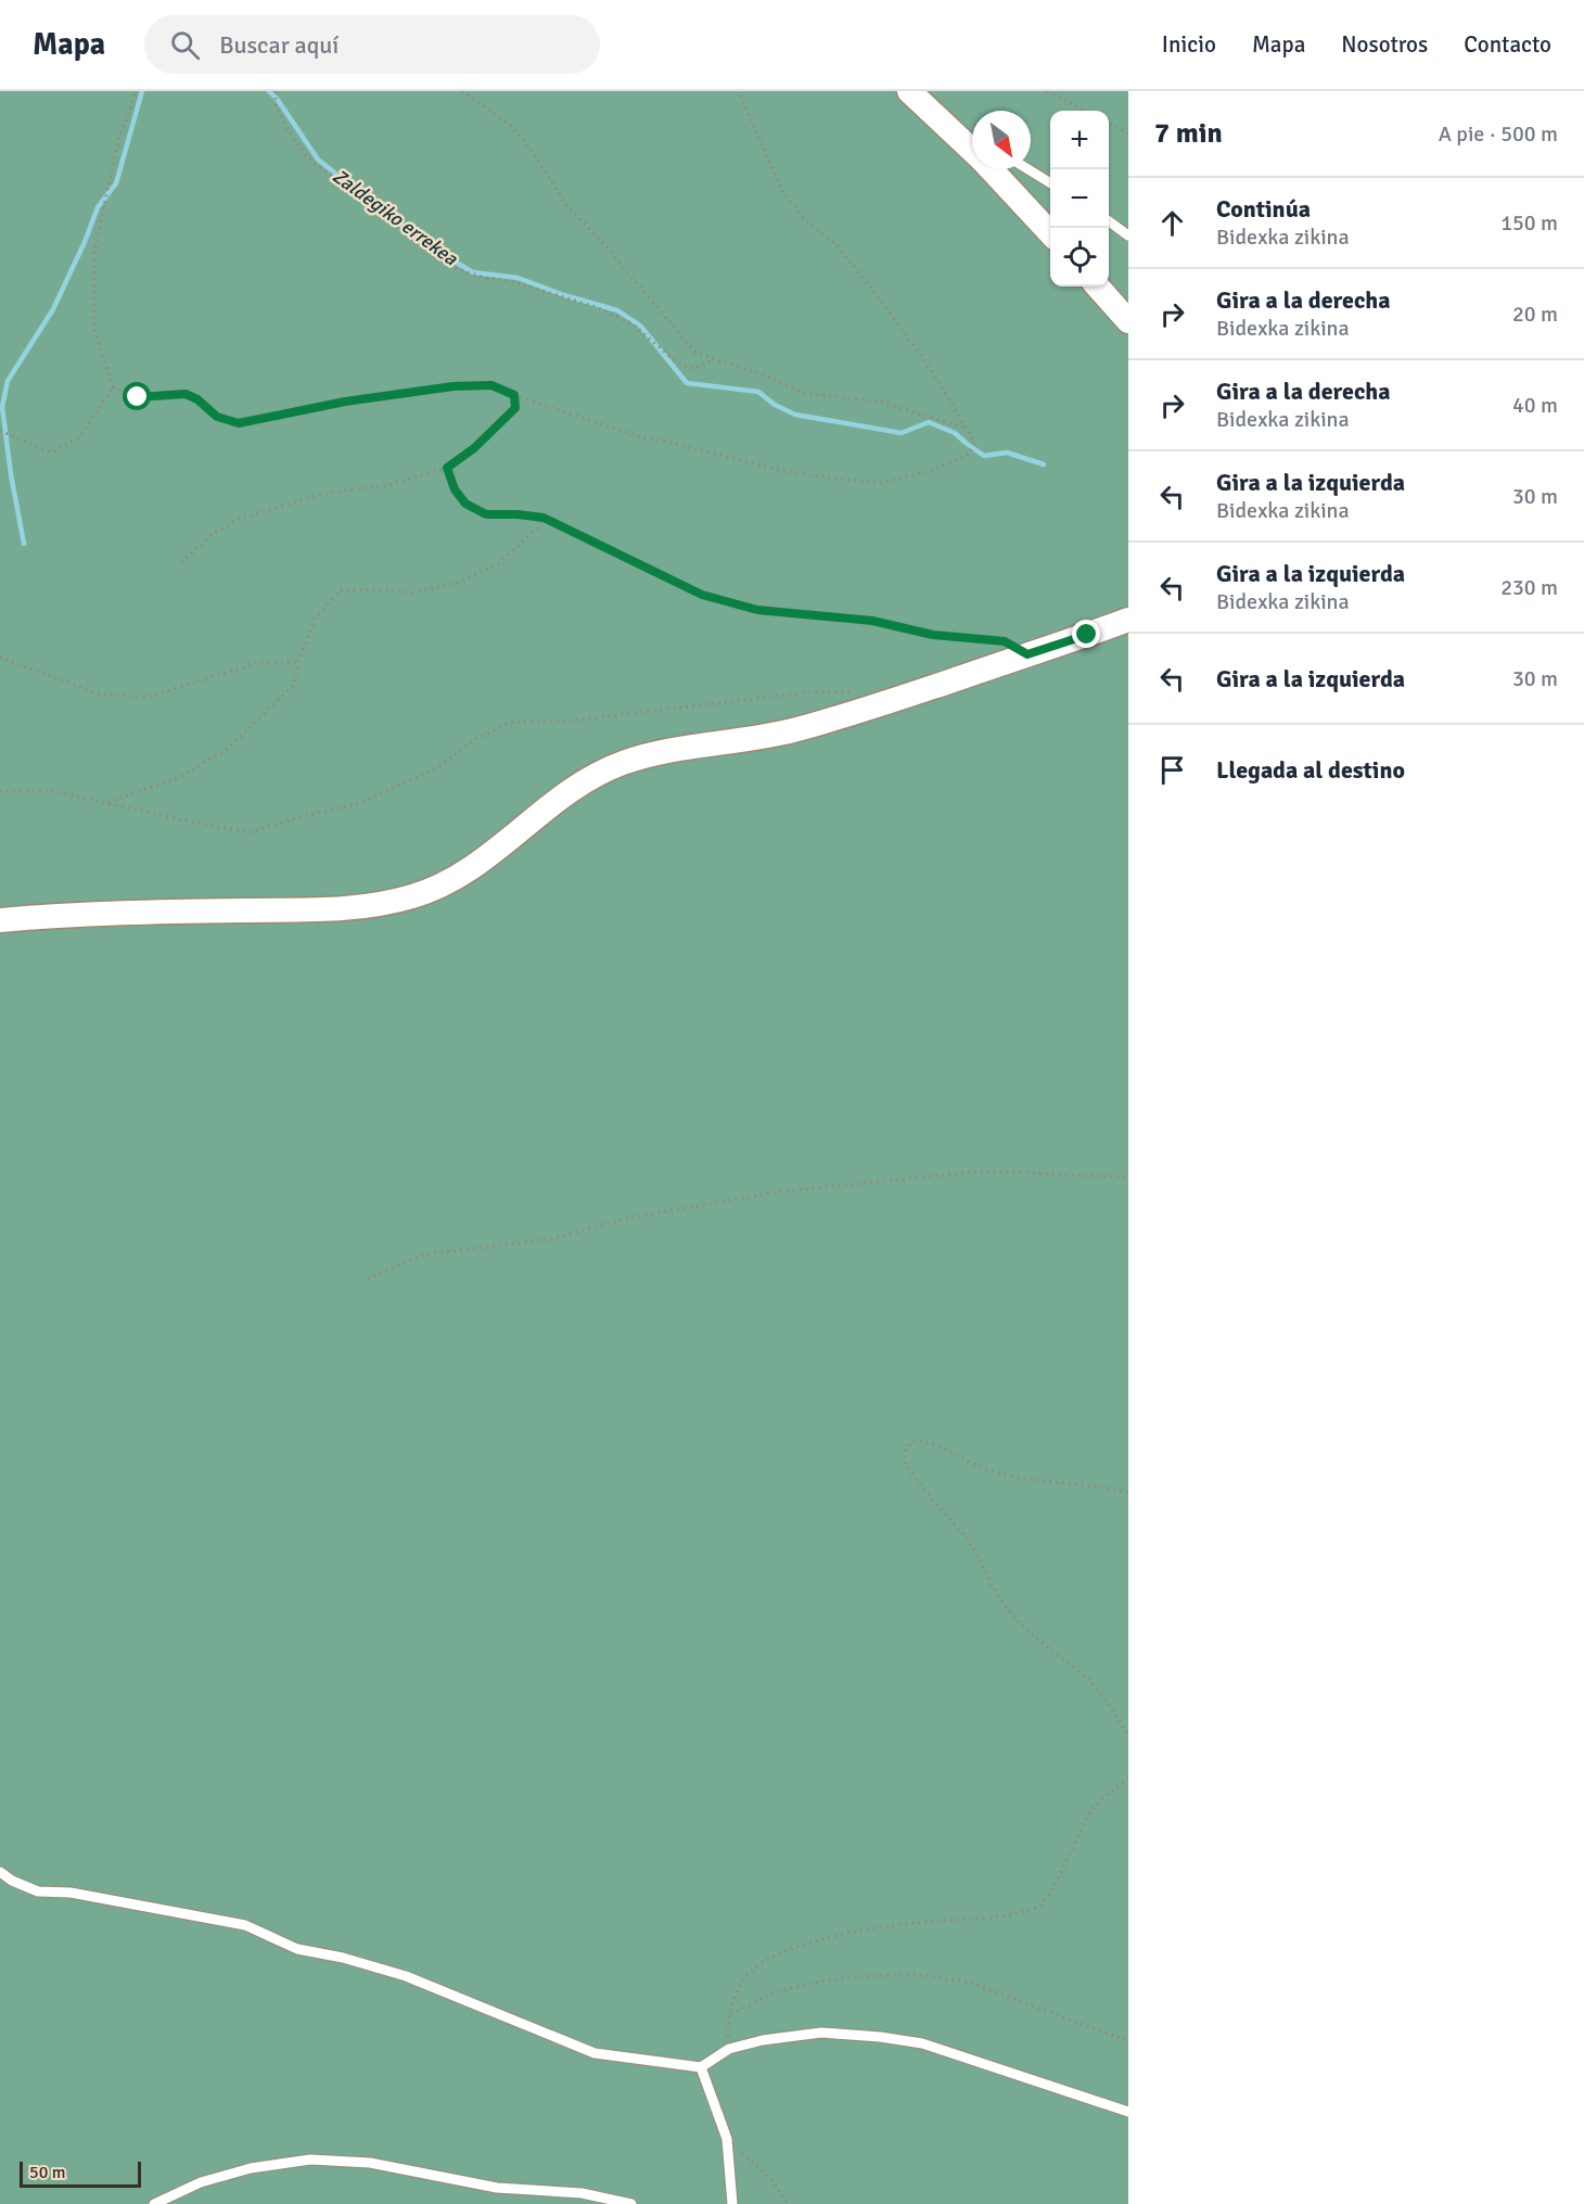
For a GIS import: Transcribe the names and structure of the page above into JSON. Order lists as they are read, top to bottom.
{
  "water": ["Zaldegiko errekea"],
  "scale_bar": "50 m",
  "north": "bottom right",
  "page": {
    "header": "Mapa",
    "search": "Buscar aquí",
    "nav": [
      "Inicio",
      "Mapa",
      "Nosotros",
      "Contacto"
    ],
    "heading": ["7 min", "A pie · 500 m"],
    "map_buttons": ["+", "−"],
    "list": [
      ["Continúa", "Bidexka zikina", "150 m"],
      ["Gira a la derecha", "Bidexka zikina", "20 m"],
      ["Gira a la derecha", "Bidexka zikina", "40 m"],
      ["Gira a la izquierda", "Bidexka zikina", "30 m"],
      ["Gira a la izquierda", "Bidexka zikina", "230 m"],
      ["Gira a la izquierda", "30 m"],
      "Llegada al destino"
    ],
    "scale": "50 m"
  }
}
